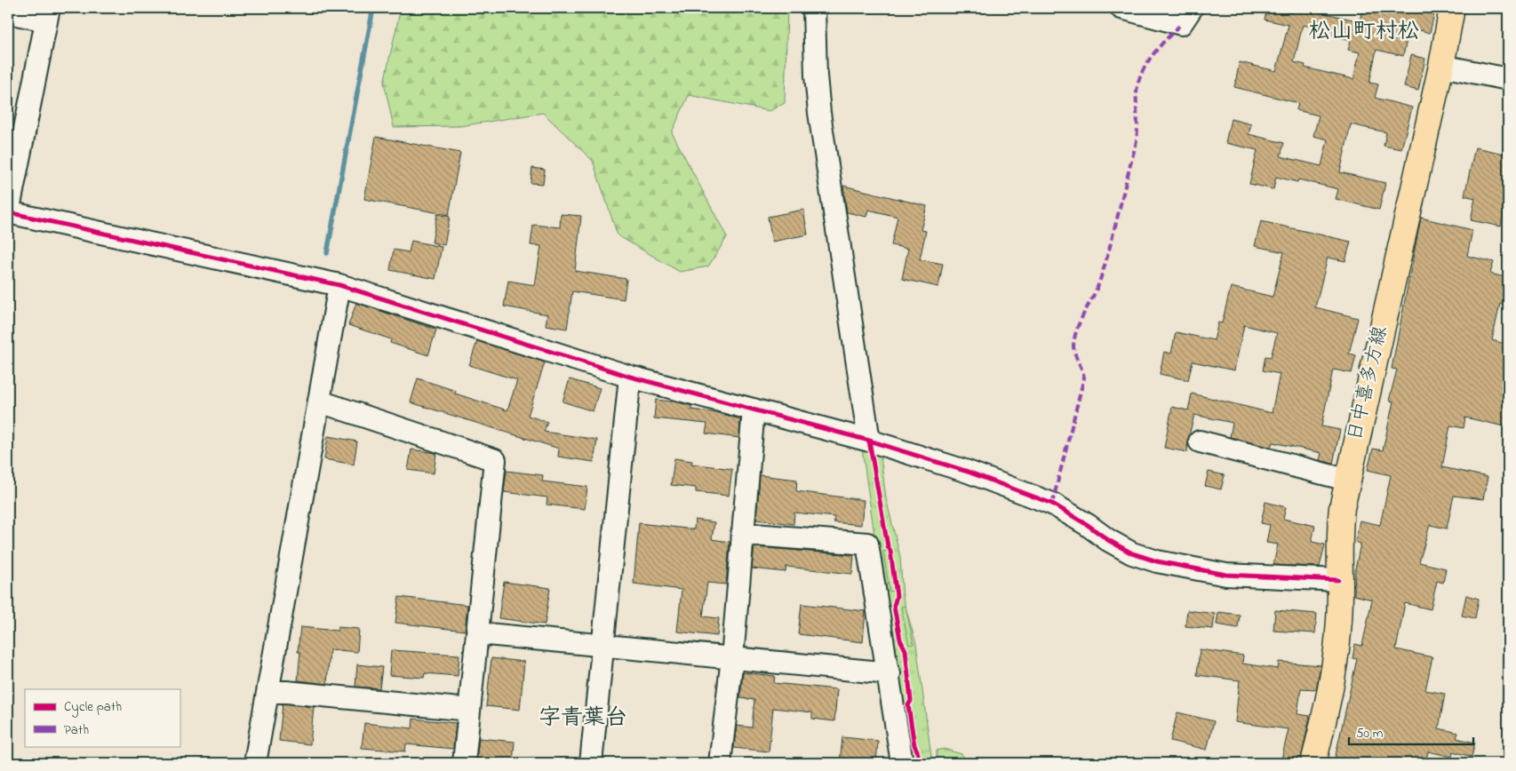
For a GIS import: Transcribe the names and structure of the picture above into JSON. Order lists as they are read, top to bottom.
{
  "streets": {
    "main road": ["日中喜多方線"]
  },
  "districts": ["松山町村松", "字青葉台"],
  "legend": ["Cycle path", "Path"],
  "scale_bar": "50 m"
}
